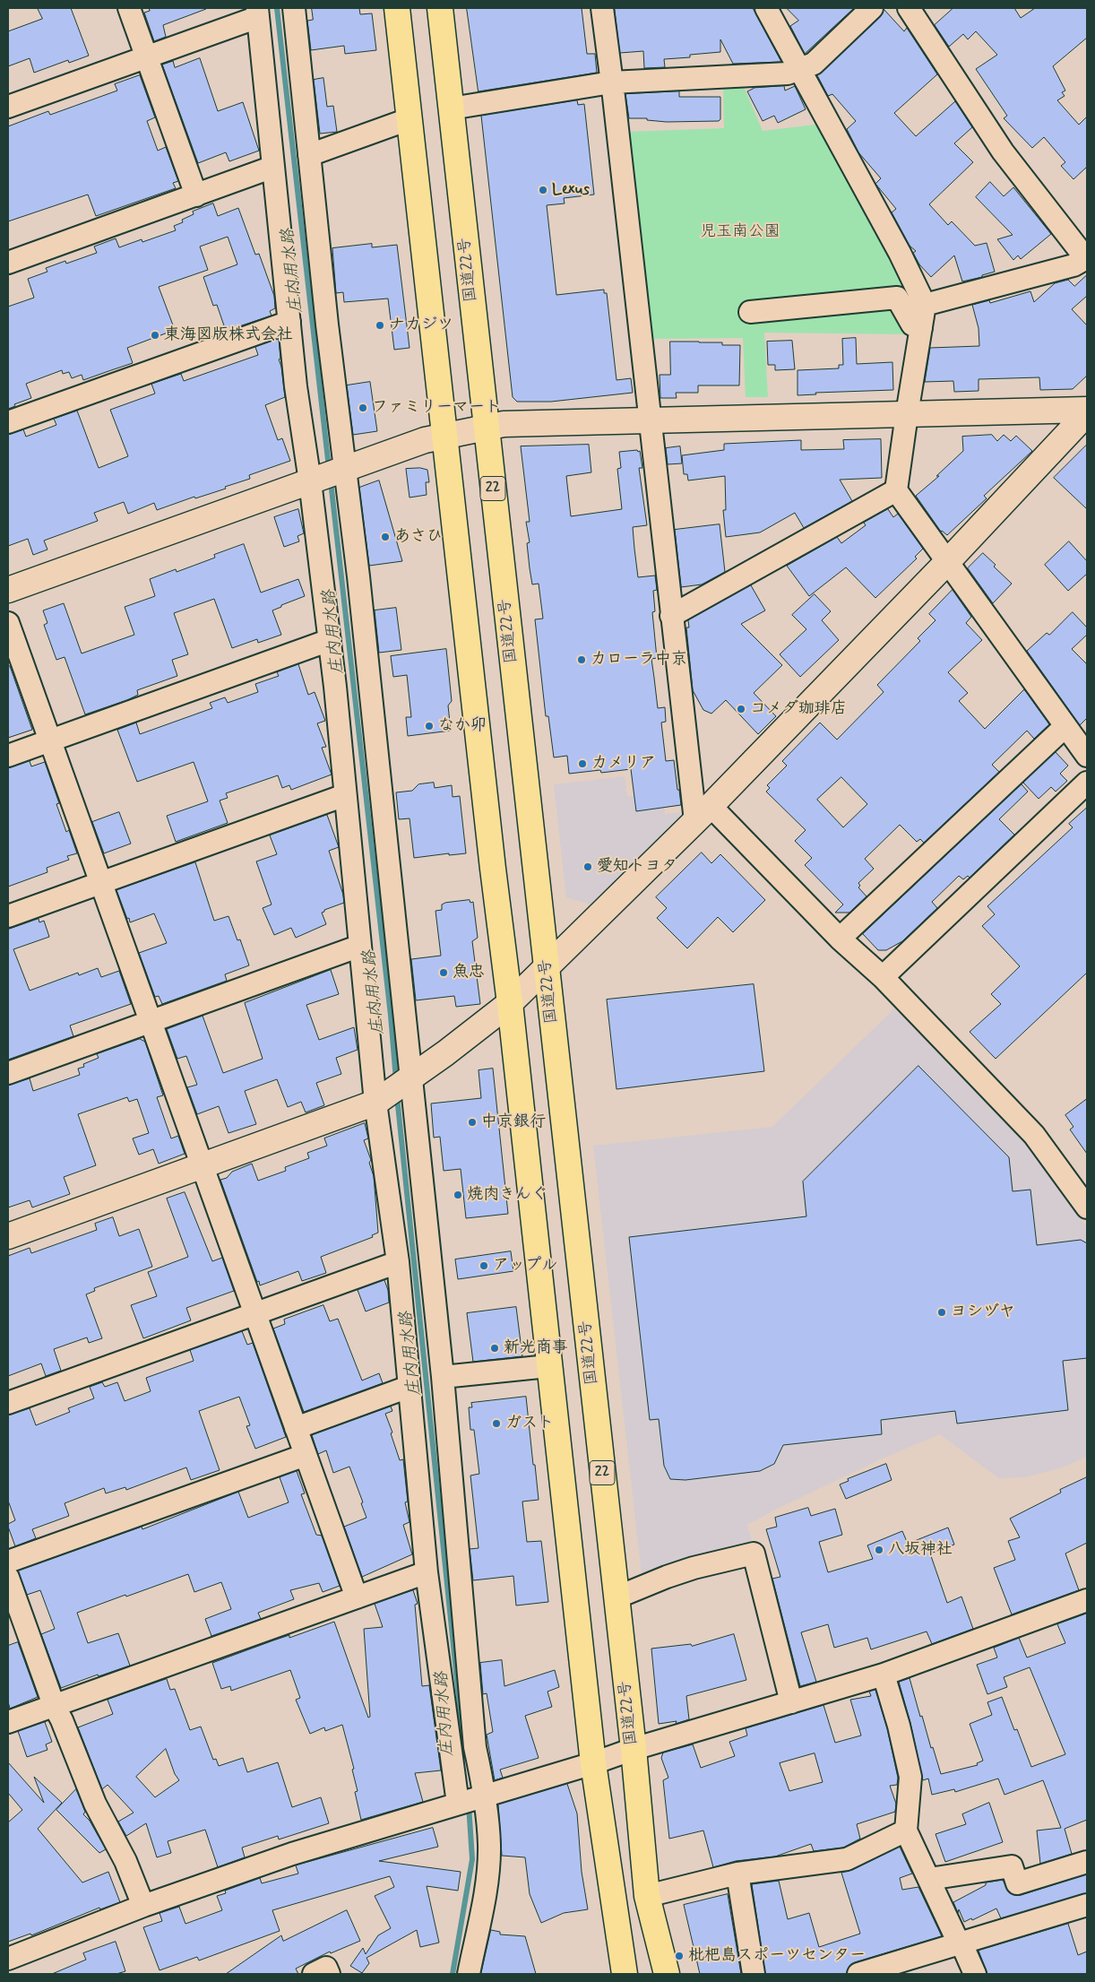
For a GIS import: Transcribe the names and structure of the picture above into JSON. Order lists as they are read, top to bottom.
{
  "streets": {
    "highway": ["国道22号", "22"]
  },
  "water": ["庄内用水路"],
  "parks": ["児玉南公園"],
  "places": [
    "Lexus",
    "ナカジツ",
    "東海図版株式会社",
    "ファミリーマート",
    "あさひ",
    "カローラ中京",
    "コメダ珈琲店",
    "なか卯",
    "カメリア",
    "愛知トヨタ",
    "魚忠",
    "中京銀行",
    "焼肉きんぐ",
    "アップル",
    "ヨシヅヤ",
    "新光商事",
    "ガスト",
    "八坂神社",
    "枇杷島スポーツセンター"
  ]
}
